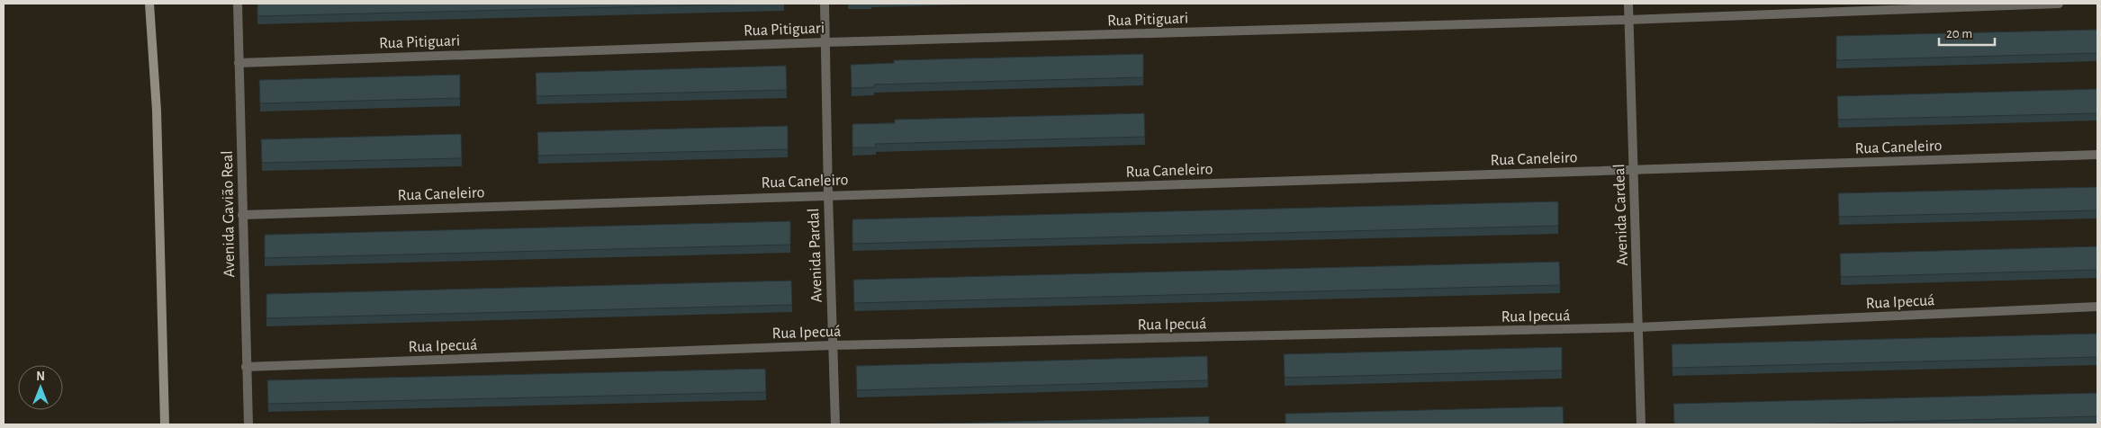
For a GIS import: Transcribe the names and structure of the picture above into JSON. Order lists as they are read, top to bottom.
{
  "streets": {
    "street": [
      "Rua Pitiguari",
      "Rua Caneleiro",
      "Avenida Gavião Real",
      "Avenida Cardeal",
      "Avenida Pardal",
      "Rua Ipecuá"
    ]
  },
  "crossings": [
    ["Rua Pitiguari", "Avenida Gavião Real"],
    ["Rua Pitiguari", "Avenida Cardeal"],
    ["Rua Pitiguari", "Avenida Pardal"],
    ["Rua Caneleiro", "Avenida Gavião Real"],
    ["Rua Caneleiro", "Avenida Cardeal"],
    ["Rua Caneleiro", "Avenida Pardal"],
    ["Avenida Gavião Real", "Rua Ipecuá"],
    ["Avenida Cardeal", "Rua Ipecuá"],
    ["Avenida Pardal", "Rua Ipecuá"]
  ],
  "scale_bar": "20 m",
  "north": "top"
}
